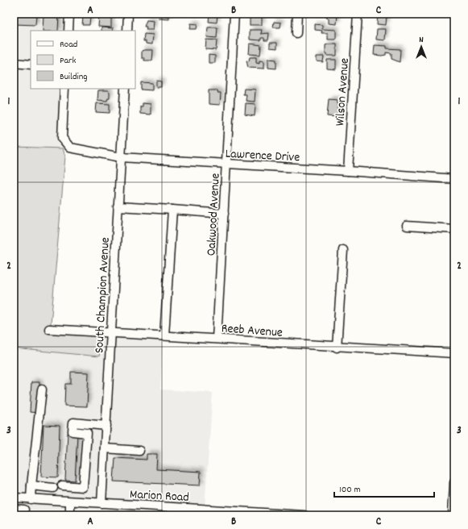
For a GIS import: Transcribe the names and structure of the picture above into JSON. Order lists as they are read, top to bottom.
{
  "streets": {
    "street": [
      "Wilson Avenue",
      "Lawrence Drive",
      "Oakwood Avenue",
      "South Champion Avenue",
      "Reeb Avenue",
      "Marion Road"
    ]
  },
  "crossings": [
    ["Wilson Avenue", "Lawrence Drive"],
    ["Lawrence Drive", "Oakwood Avenue"],
    ["Lawrence Drive", "South Champion Avenue"],
    ["Oakwood Avenue", "Reeb Avenue"],
    ["South Champion Avenue", "Reeb Avenue"],
    ["South Champion Avenue", "Marion Road"]
  ],
  "legend": ["Road", "Park", "Building"],
  "scale_bar": "100 m",
  "north": "top",
  "grid": {
    "columns": ["A", "B", "C"],
    "rows": ["1", "2", "3"]
  }
}
